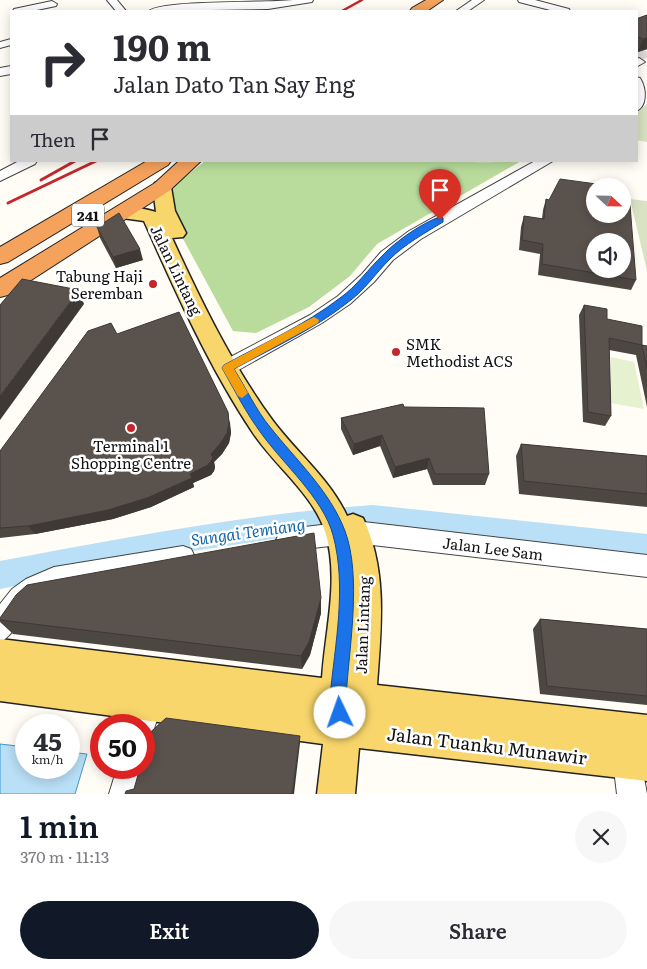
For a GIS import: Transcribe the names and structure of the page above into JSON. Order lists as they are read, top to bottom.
{
  "streets": {
    "highway": ["241"],
    "main road": ["Jalan Lintang", "Jalan Tuanku Munawir"],
    "street": ["Jalan Lee Sam"]
  },
  "crossings": [
    ["Jalan Lintang", "Jalan Lee Sam"],
    ["Jalan Lintang", "Jalan Tuanku Munawir"]
  ],
  "water": ["Sungai Temiang"],
  "places": ["Tabung Haji Seremban", "SMK Methodist ACS", "Terminal 1 Shopping Centre"],
  "north": "right",
  "page": {
    "turn": ["190 m", "Jalan Dato Tan Say Eng"],
    "then": "Then",
    "speed": "45 km/h",
    "limit": "50",
    "heading": ["1 min", "370 m · 11:13"],
    "buttons": ["Exit", "Share"]
  }
}
